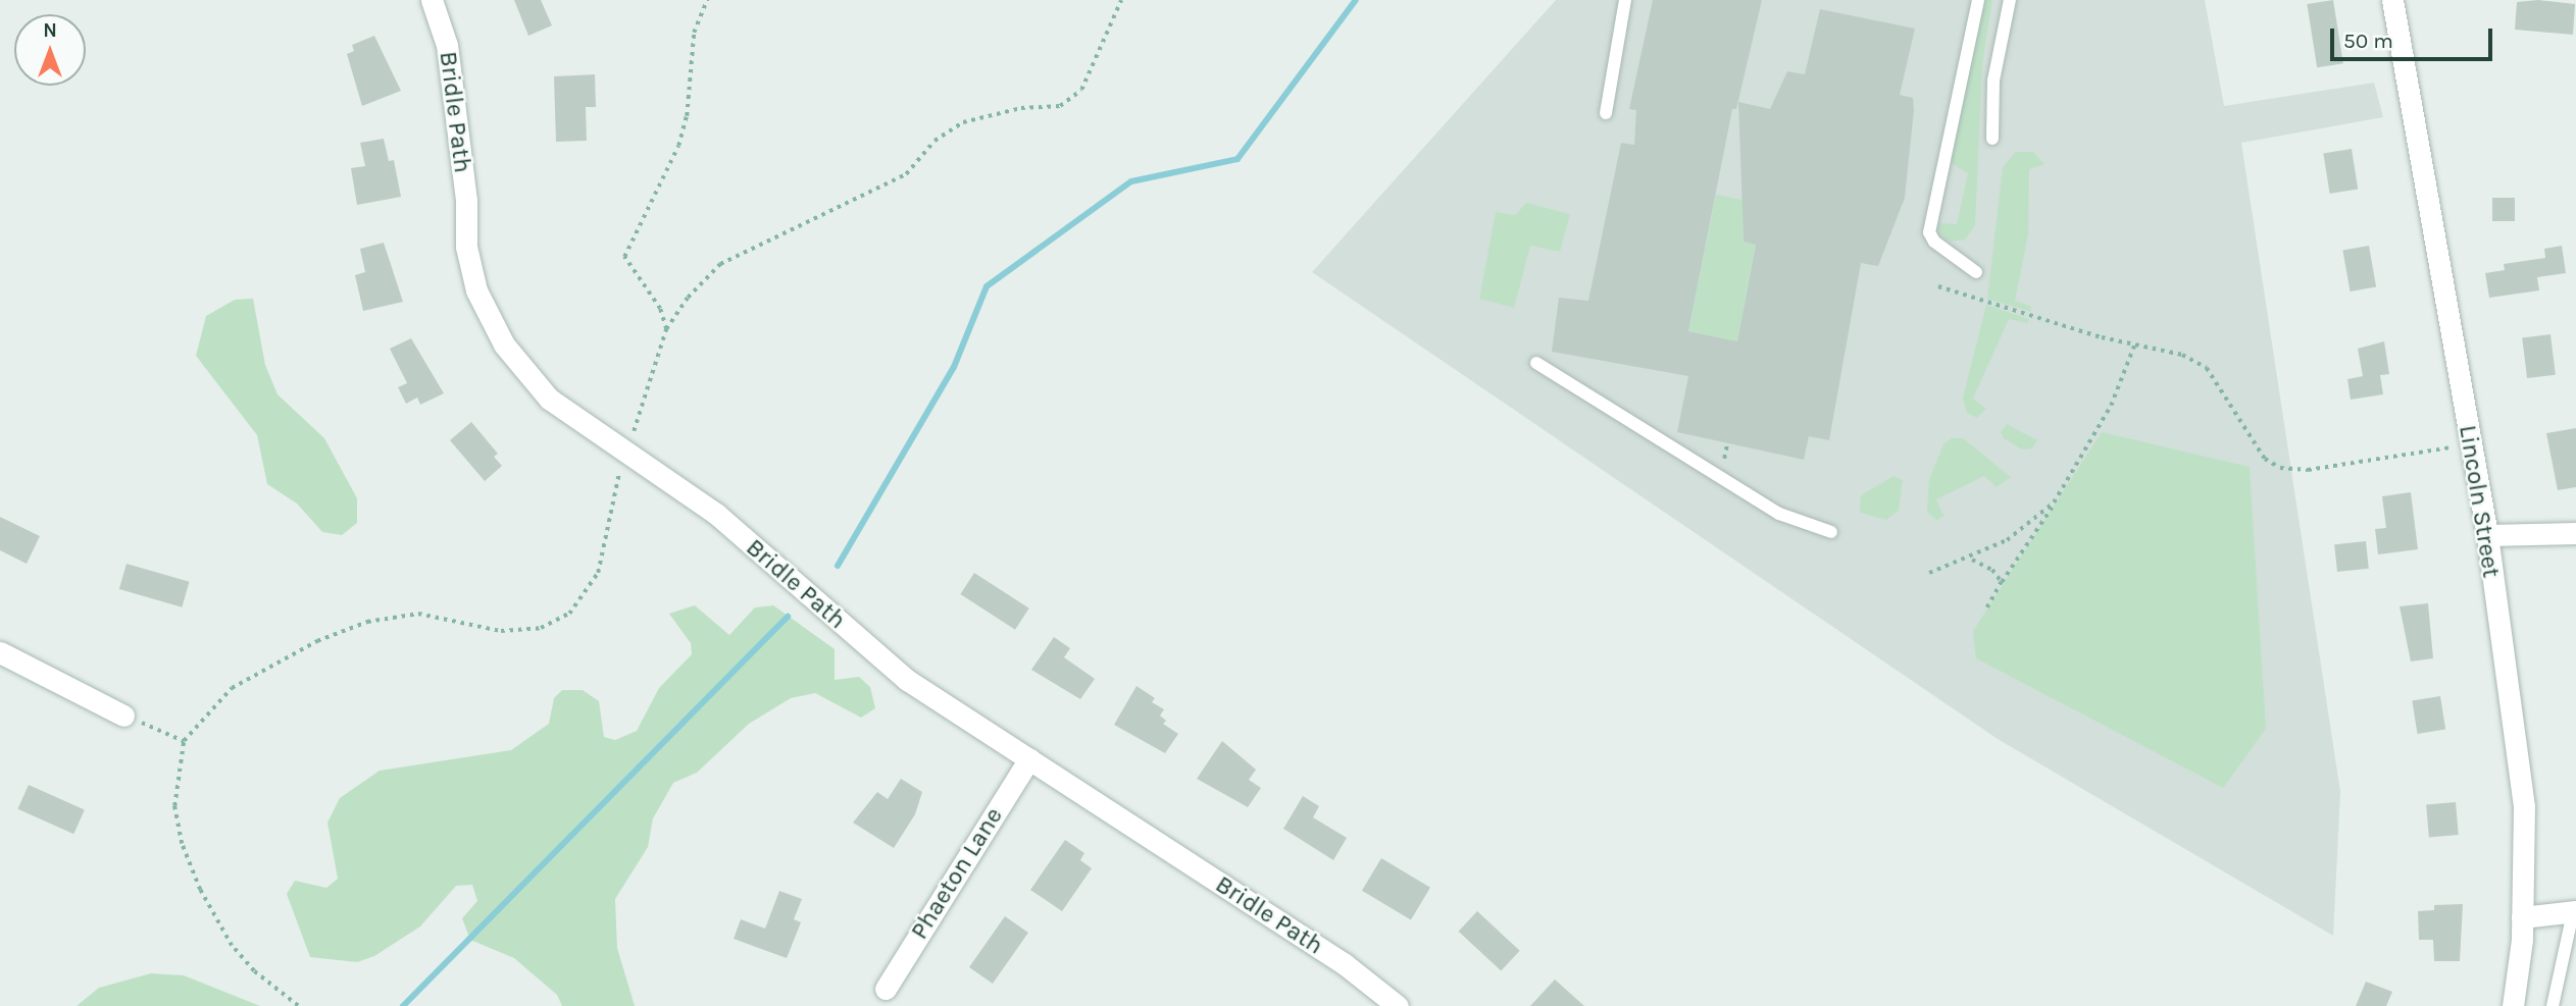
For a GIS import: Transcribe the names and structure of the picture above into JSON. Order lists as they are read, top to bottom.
{
  "streets": {
    "street": ["Bridle Path", "Lincoln Street", "Phaeton Lane"]
  },
  "crossings": [
    ["Bridle Path", "Phaeton Lane"]
  ],
  "scale_bar": "50 m",
  "north": "top"
}
